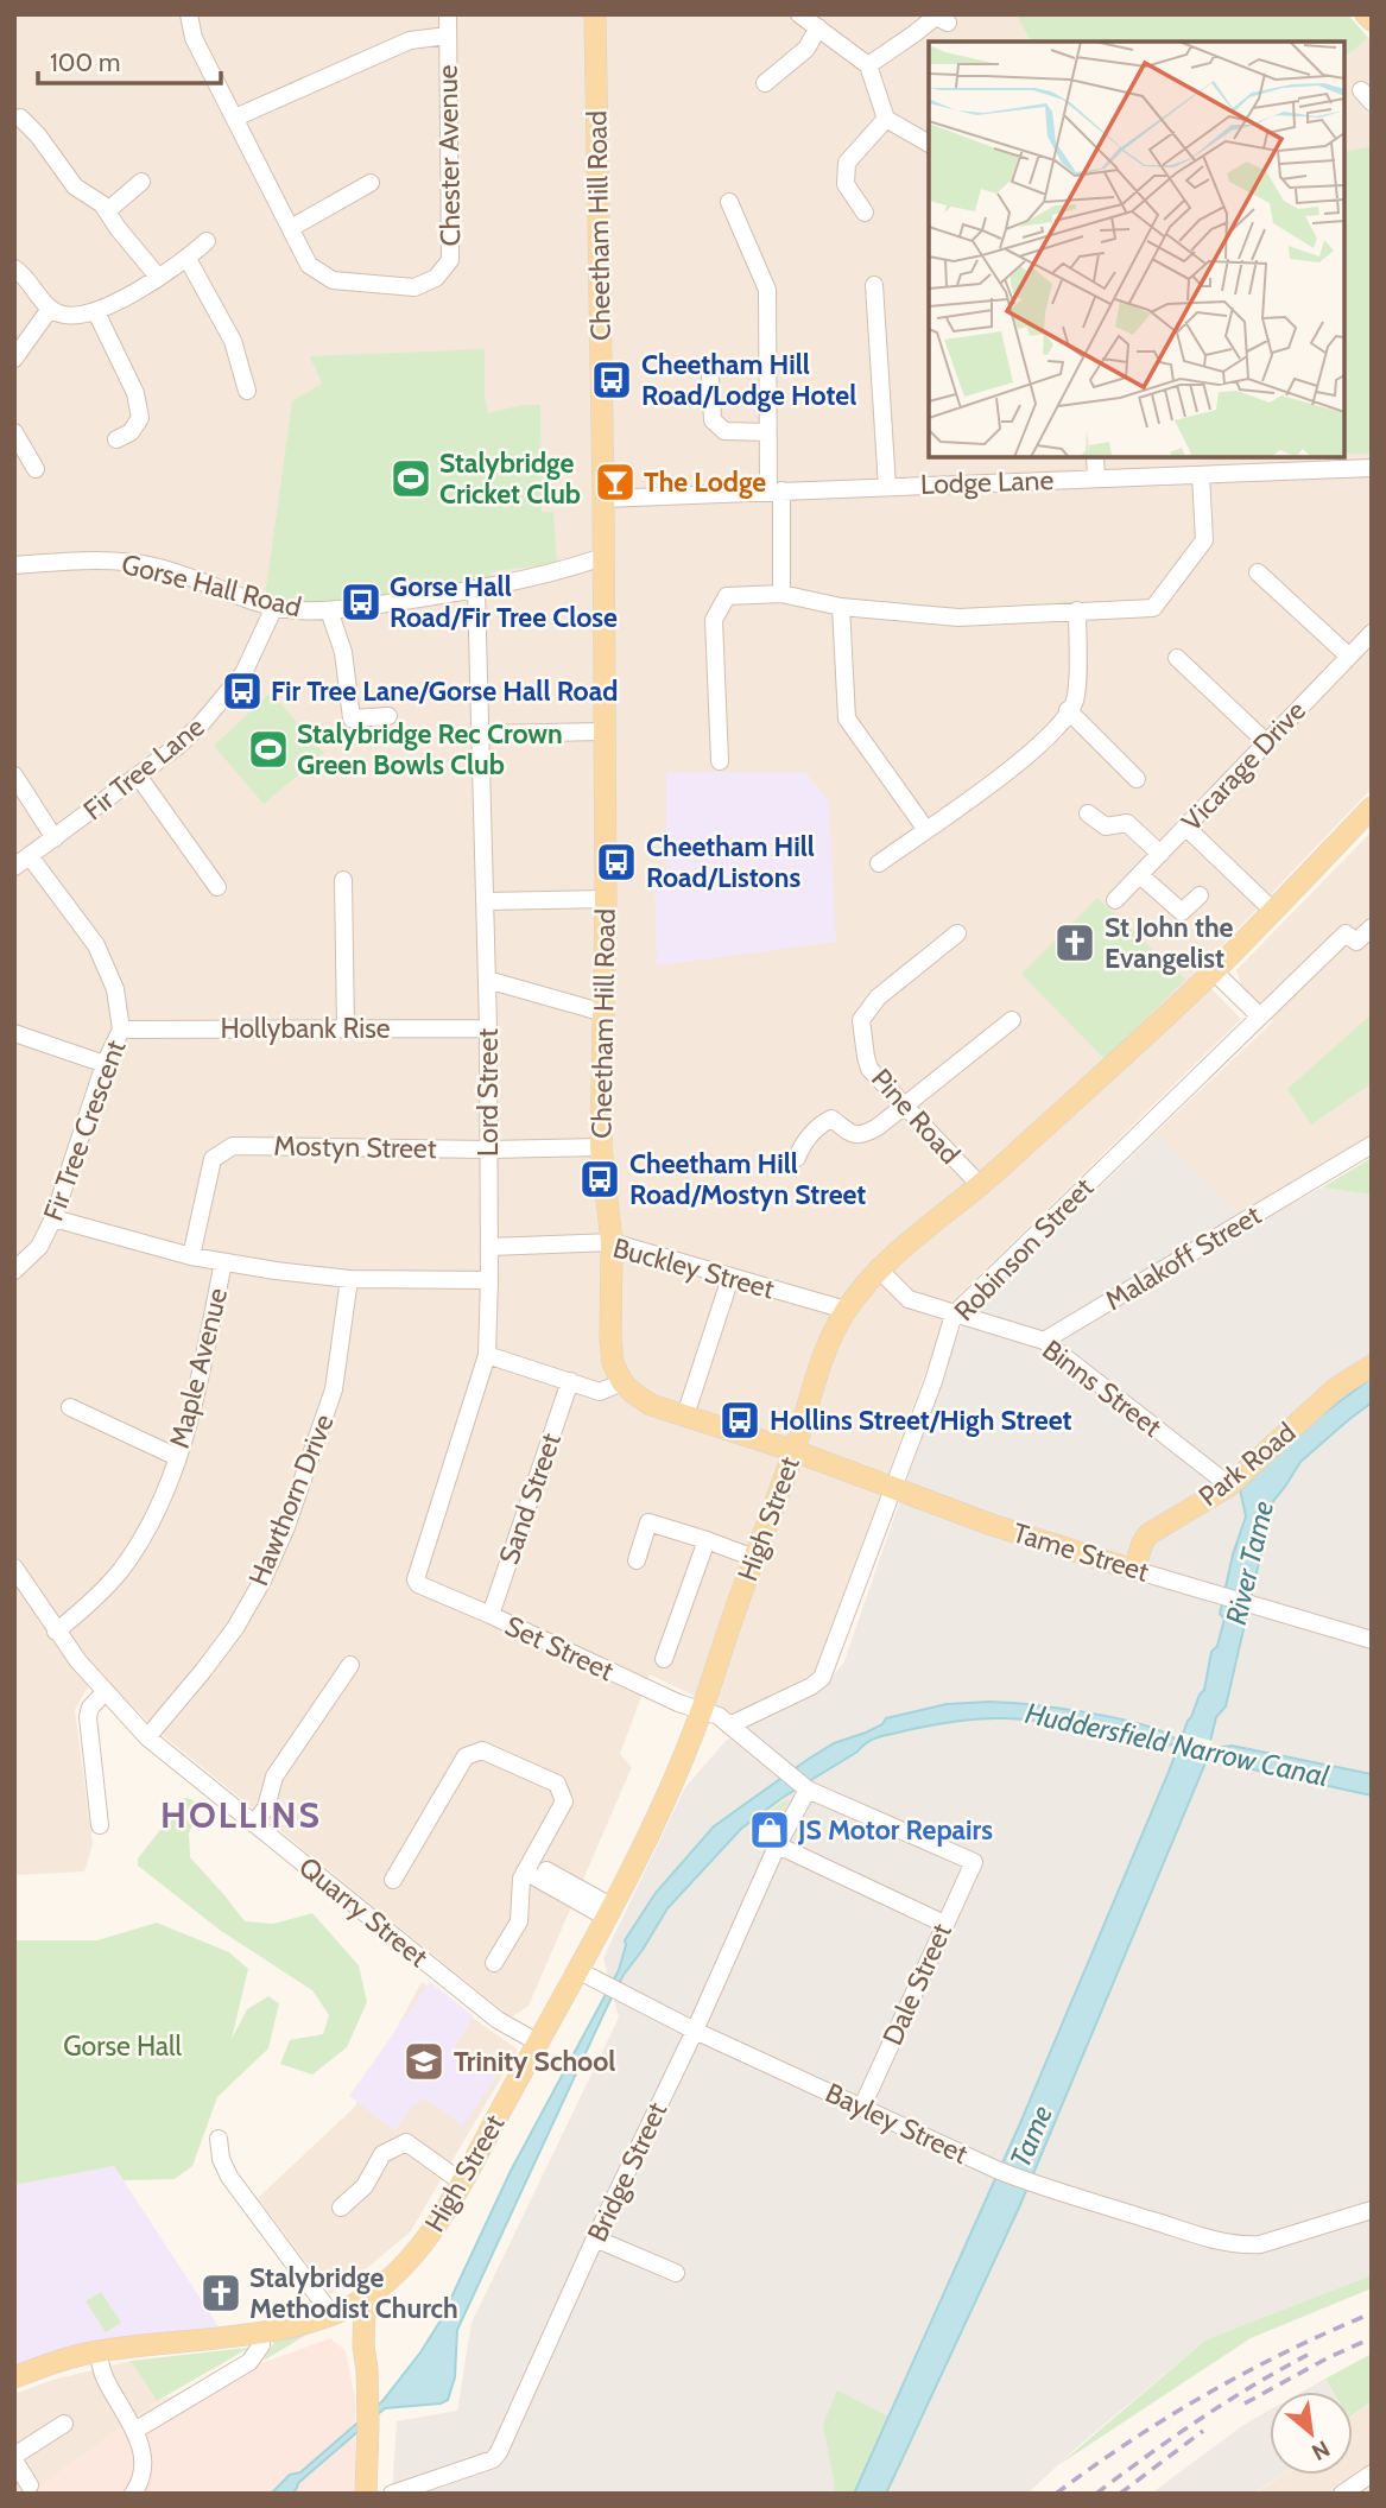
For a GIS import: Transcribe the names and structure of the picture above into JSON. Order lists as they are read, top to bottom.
{
  "streets": {
    "main road": [
      "Cheetham Hill Road",
      "Park Road",
      "High Street",
      "Tame Street"
    ],
    "street": [
      "Chester Avenue",
      "Lodge Lane",
      "Gorse Hall Road",
      "Vicarage Drive",
      "Fir Tree Lane",
      "Hollybank Rise",
      "Lord Street",
      "Pine Road",
      "Fir Tree Crescent",
      "Mostyn Street",
      "Robinson Street",
      "Malakoff Street",
      "Buckley Street",
      "Maple Avenue",
      "Binns Street",
      "Sand Street",
      "Hawthorn Drive",
      "Set Street",
      "Quarry Street",
      "Dale Street",
      "Bayley Street",
      "Bridge Street"
    ]
  },
  "crossings": [
    ["Cheetham Hill Road", "Lodge Lane"],
    ["Cheetham Hill Road", "Gorse Hall Road"],
    ["Cheetham Hill Road", "Mostyn Street"],
    ["Cheetham Hill Road", "Buckley Street"],
    ["Cheetham Hill Road", "Tame Street"],
    ["Gorse Hall Road", "Fir Tree Lane"],
    ["Gorse Hall Road", "Lord Street"],
    ["Fir Tree Lane", "Fir Tree Crescent"],
    ["Hollybank Rise", "Lord Street"],
    ["Hollybank Rise", "Fir Tree Crescent"],
    ["Lord Street", "Mostyn Street"],
    ["Lord Street", "Buckley Street"],
    ["Lord Street", "Set Street"],
    ["Pine Road", "High Street"],
    ["Robinson Street", "Binns Street"],
    ["Robinson Street", "Tame Street"],
    ["Robinson Street", "Set Street"],
    ["Malakoff Street", "Binns Street"],
    ["Buckley Street", "High Street"],
    ["Maple Avenue", "Quarry Street"],
    ["Binns Street", "Park Road"],
    ["Binns Street", "High Street"],
    ["Park Road", "Tame Street"],
    ["Sand Street", "Set Street"],
    ["Hawthorn Drive", "Quarry Street"],
    ["High Street", "Tame Street"],
    ["High Street", "Set Street"],
    ["High Street", "Quarry Street"],
    ["High Street", "Bayley Street"],
    ["Set Street", "Dale Street"],
    ["Set Street", "Bridge Street"],
    ["Dale Street", "Bayley Street"],
    ["Bayley Street", "Bridge Street"]
  ],
  "districts": ["HOLLINS"],
  "water": ["River Tame", "Huddersfield Narrow Canal", "Tame"],
  "parks": ["Gorse Hall"],
  "places": {
    "bus stop": [
      "Cheetham Hill Road/Lodge Hotel",
      "Gorse Hall Road/Fir Tree Close",
      "Fir Tree Lane/Gorse Hall Road",
      "Cheetham Hill Road/Listons",
      "Cheetham Hill Road/Mostyn Street",
      "Hollins Street/High Street"
    ],
    "sports": ["Stalybridge Cricket Club", "Stalybridge Rec Crown Green Bowls Club"],
    "bar": ["The Lodge"],
    "church": ["St John the Evangelist", "Stalybridge Methodist Church"],
    "shop": ["JS Motor Repairs"],
    "school or university": ["Trinity School"]
  },
  "scale_bar": "100 m",
  "north": "bottom right"
}
